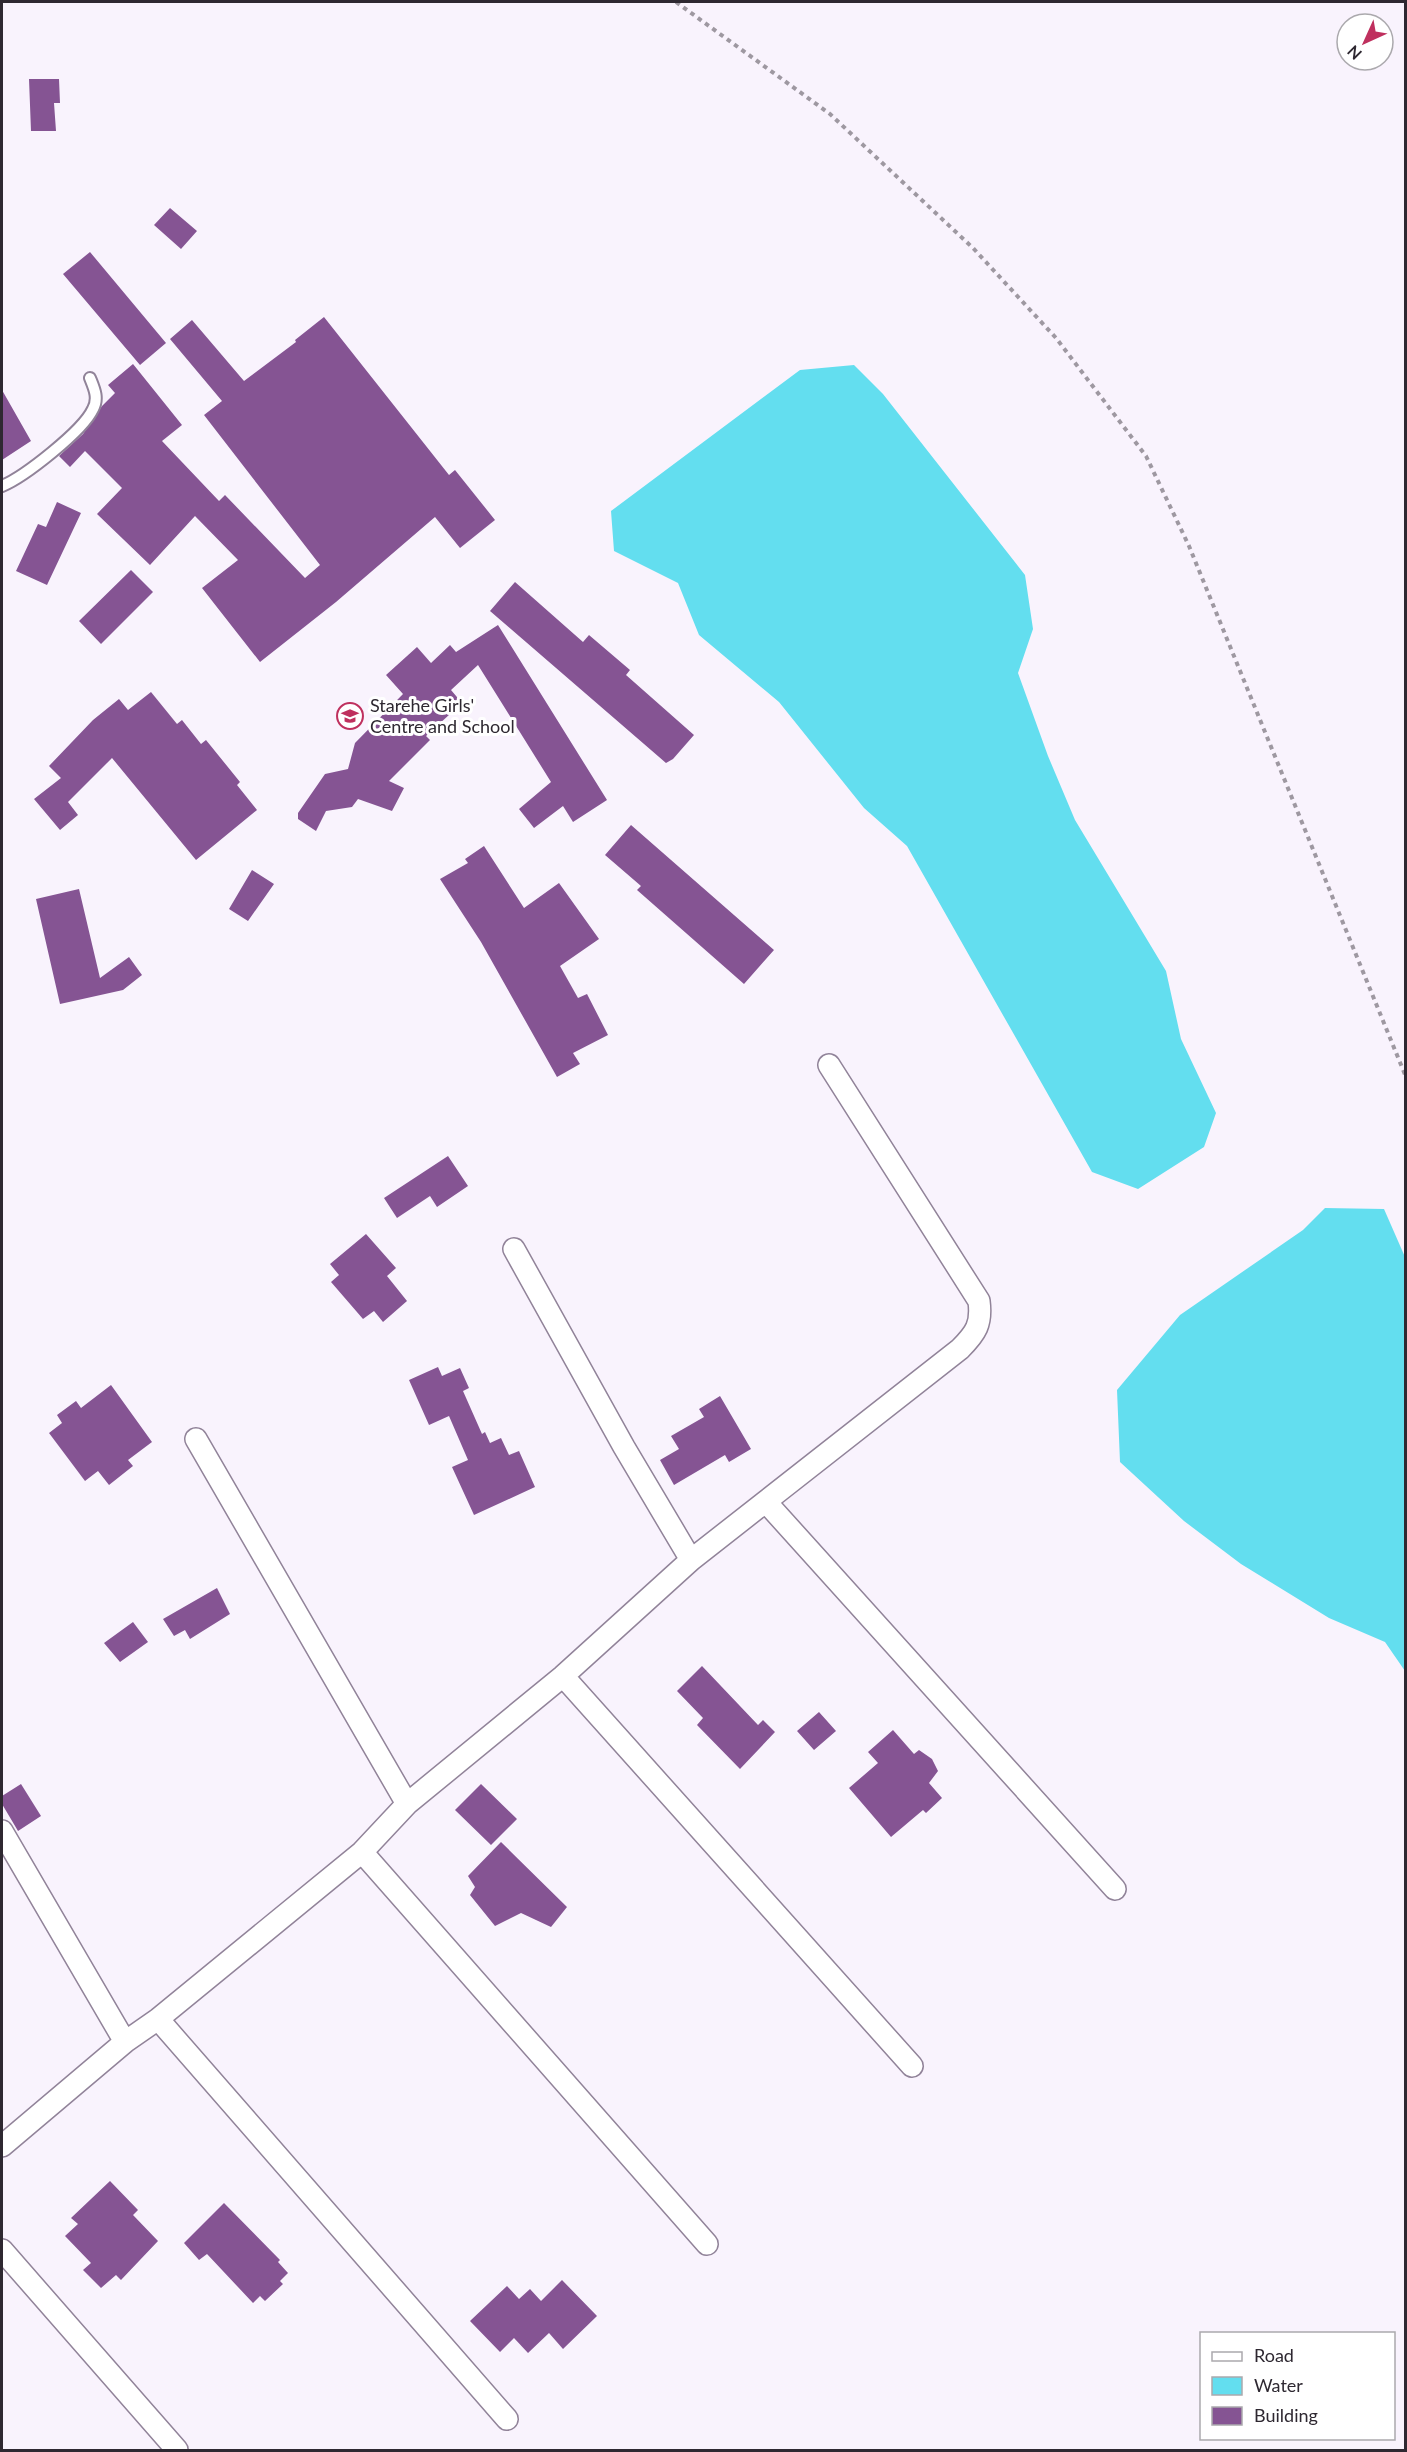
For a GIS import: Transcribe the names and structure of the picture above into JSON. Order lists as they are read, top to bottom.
{
  "places": {
    "school or university": ["Starehe Girls' Centre and School"]
  },
  "legend": ["Road", "Water", "Building"],
  "north": "bottom left"
}
